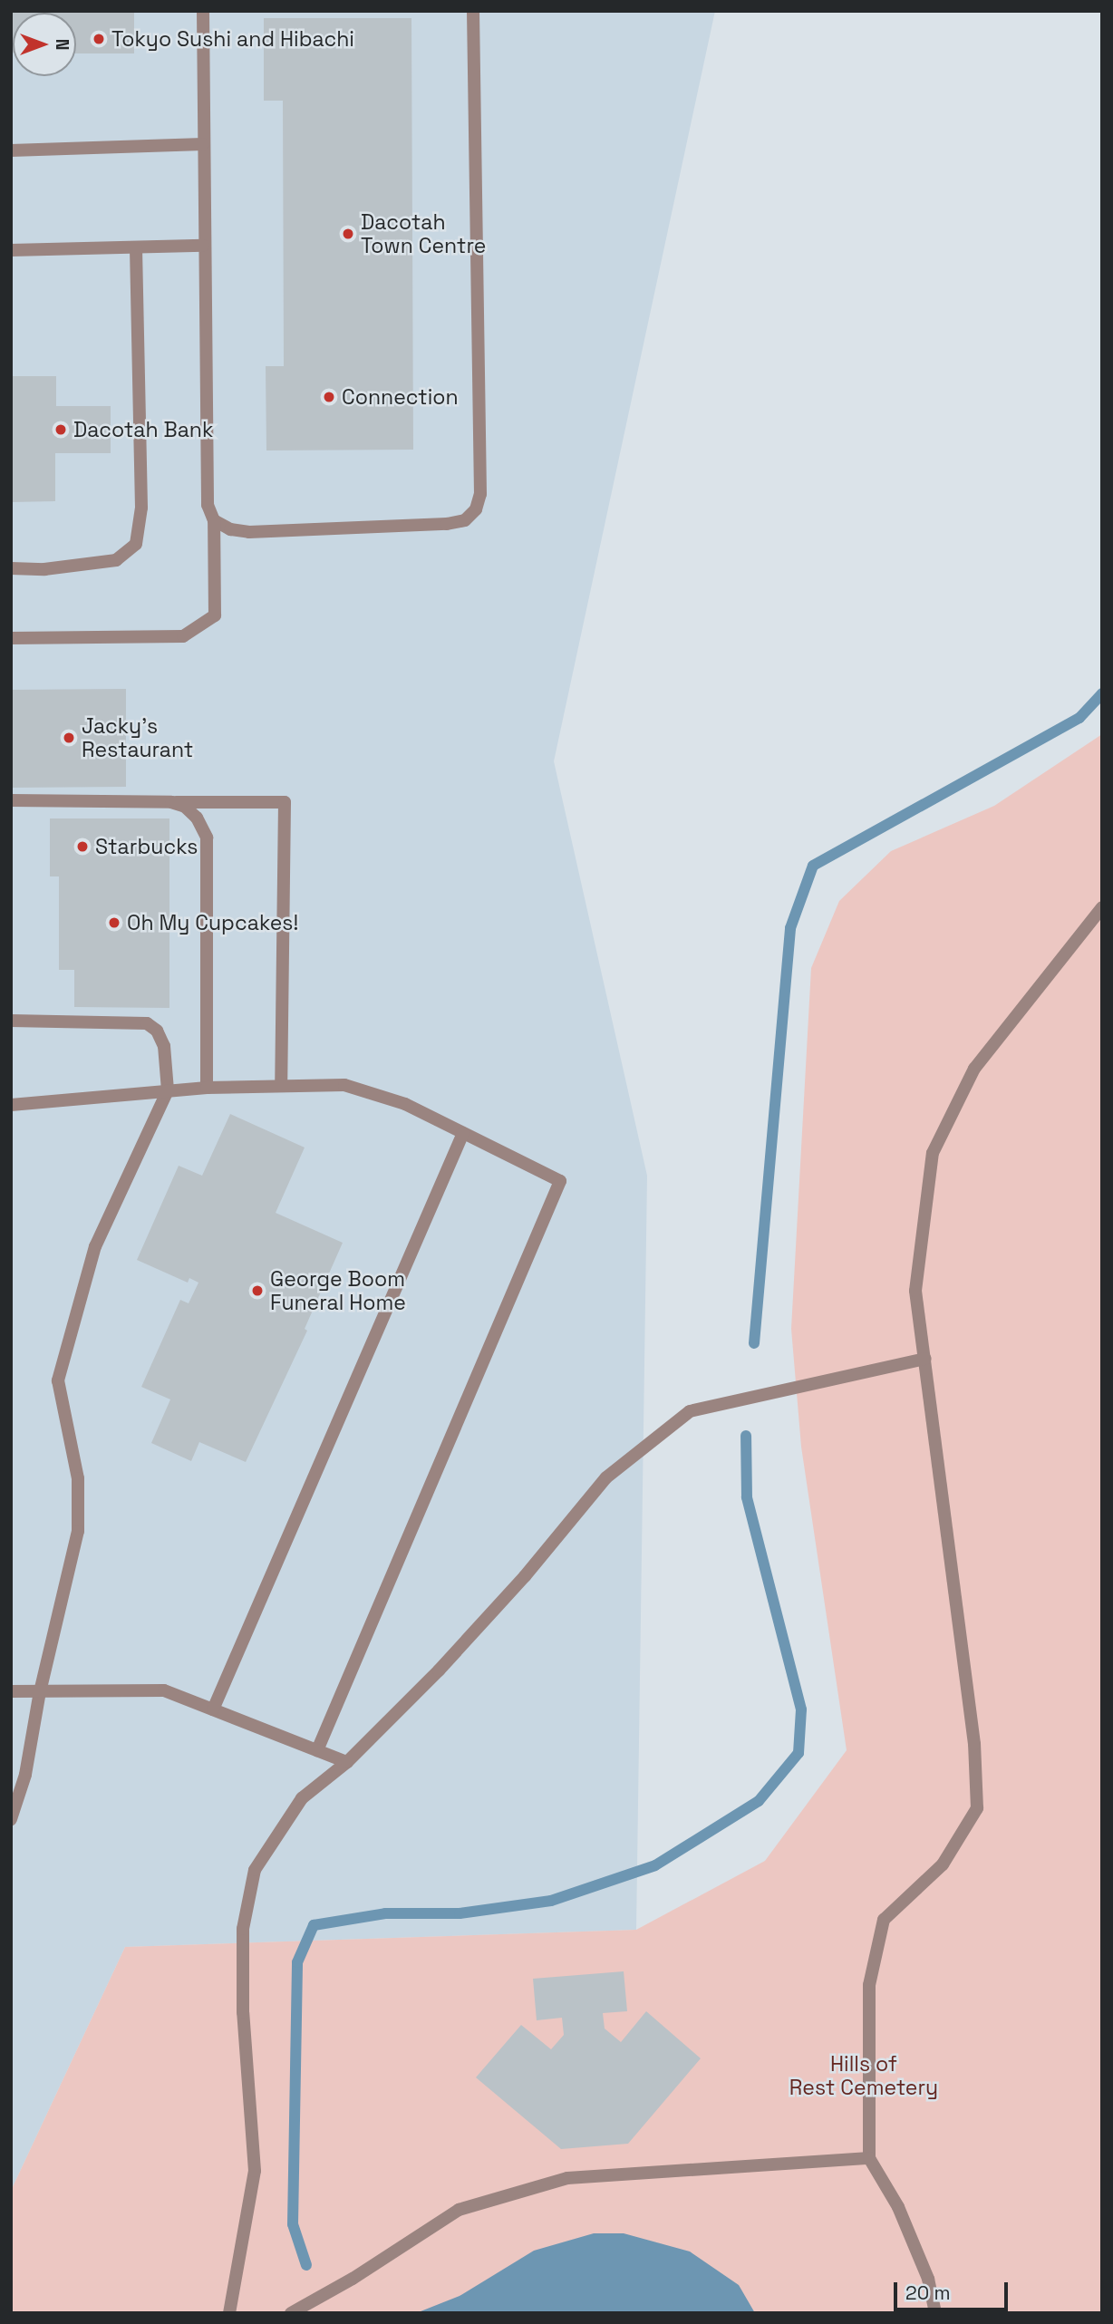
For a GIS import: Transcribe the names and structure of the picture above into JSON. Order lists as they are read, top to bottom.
{
  "parks": ["Hills of Rest Cemetery"],
  "places": [
    "Tokyo Sushi and Hibachi",
    "Dacotah Town Centre",
    "Connection",
    "Dacotah Bank",
    "Jacky's Restaurant",
    "Starbucks",
    "Oh My Cupcakes!",
    "George Boom Funeral Home"
  ],
  "scale_bar": "20 m",
  "north": "right"
}
